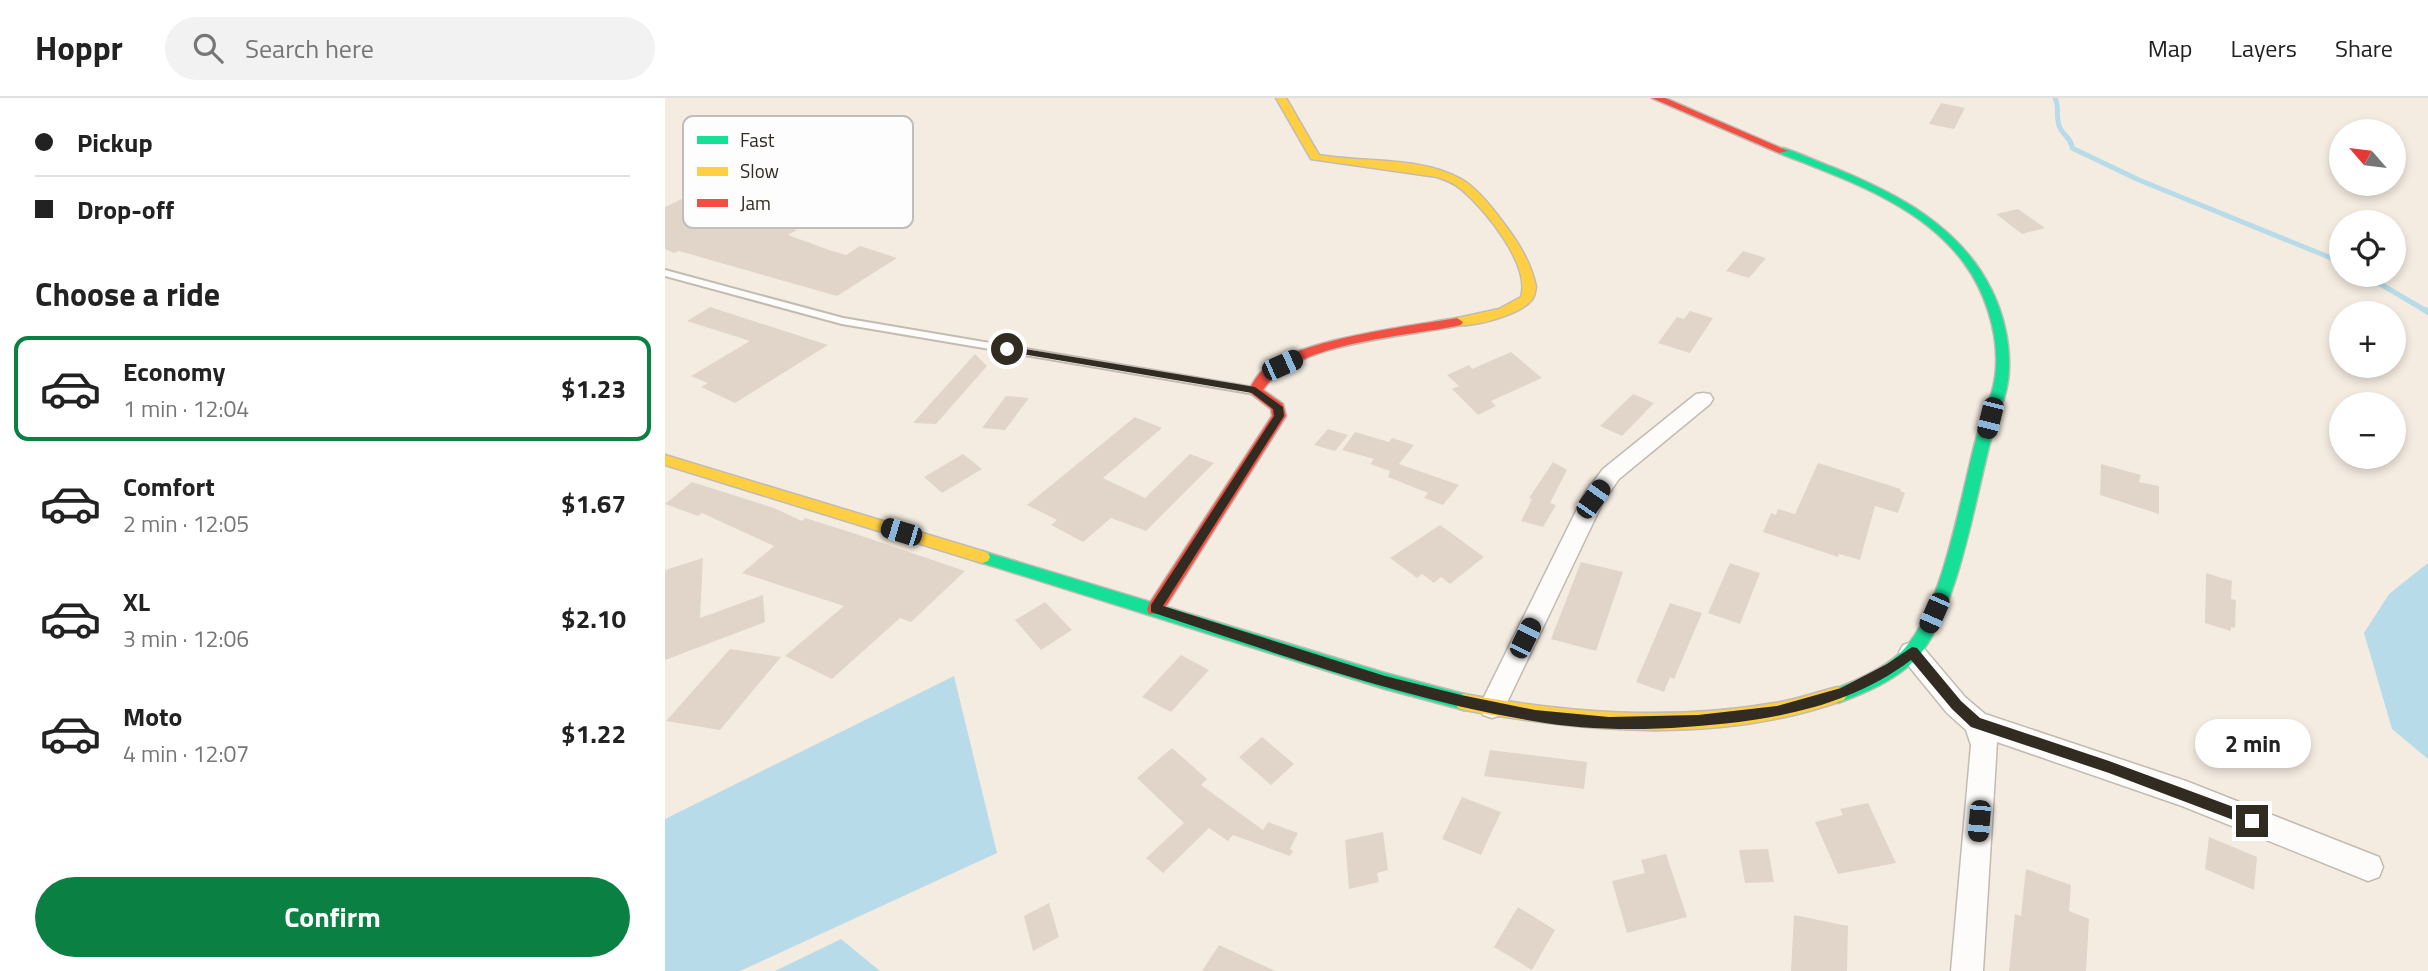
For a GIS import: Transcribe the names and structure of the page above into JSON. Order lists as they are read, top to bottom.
{
  "legend": ["Fast", "Slow", "Jam"],
  "north": "top left",
  "page": {
    "header": "Hoppr",
    "search": "Search here",
    "nav": ["Map", "Layers", "Share"],
    "banner": ["Pickup", "Drop-off"],
    "map_buttons": ["+", "−"],
    "heading": "Choose a ride",
    "list": [
      {
        "name": "Economy",
        "note": "1 min · 12:04",
        "value": "$1.23"
      },
      {
        "name": "Comfort",
        "note": "2 min · 12:05",
        "value": "$1.67"
      },
      {
        "name": "XL",
        "note": "3 min · 12:06",
        "value": "$2.10"
      },
      {
        "name": "Moto",
        "note": "4 min · 12:07",
        "value": "$1.22"
      }
    ],
    "bubble": "2 min",
    "buttons": "Confirm"
  }
}
